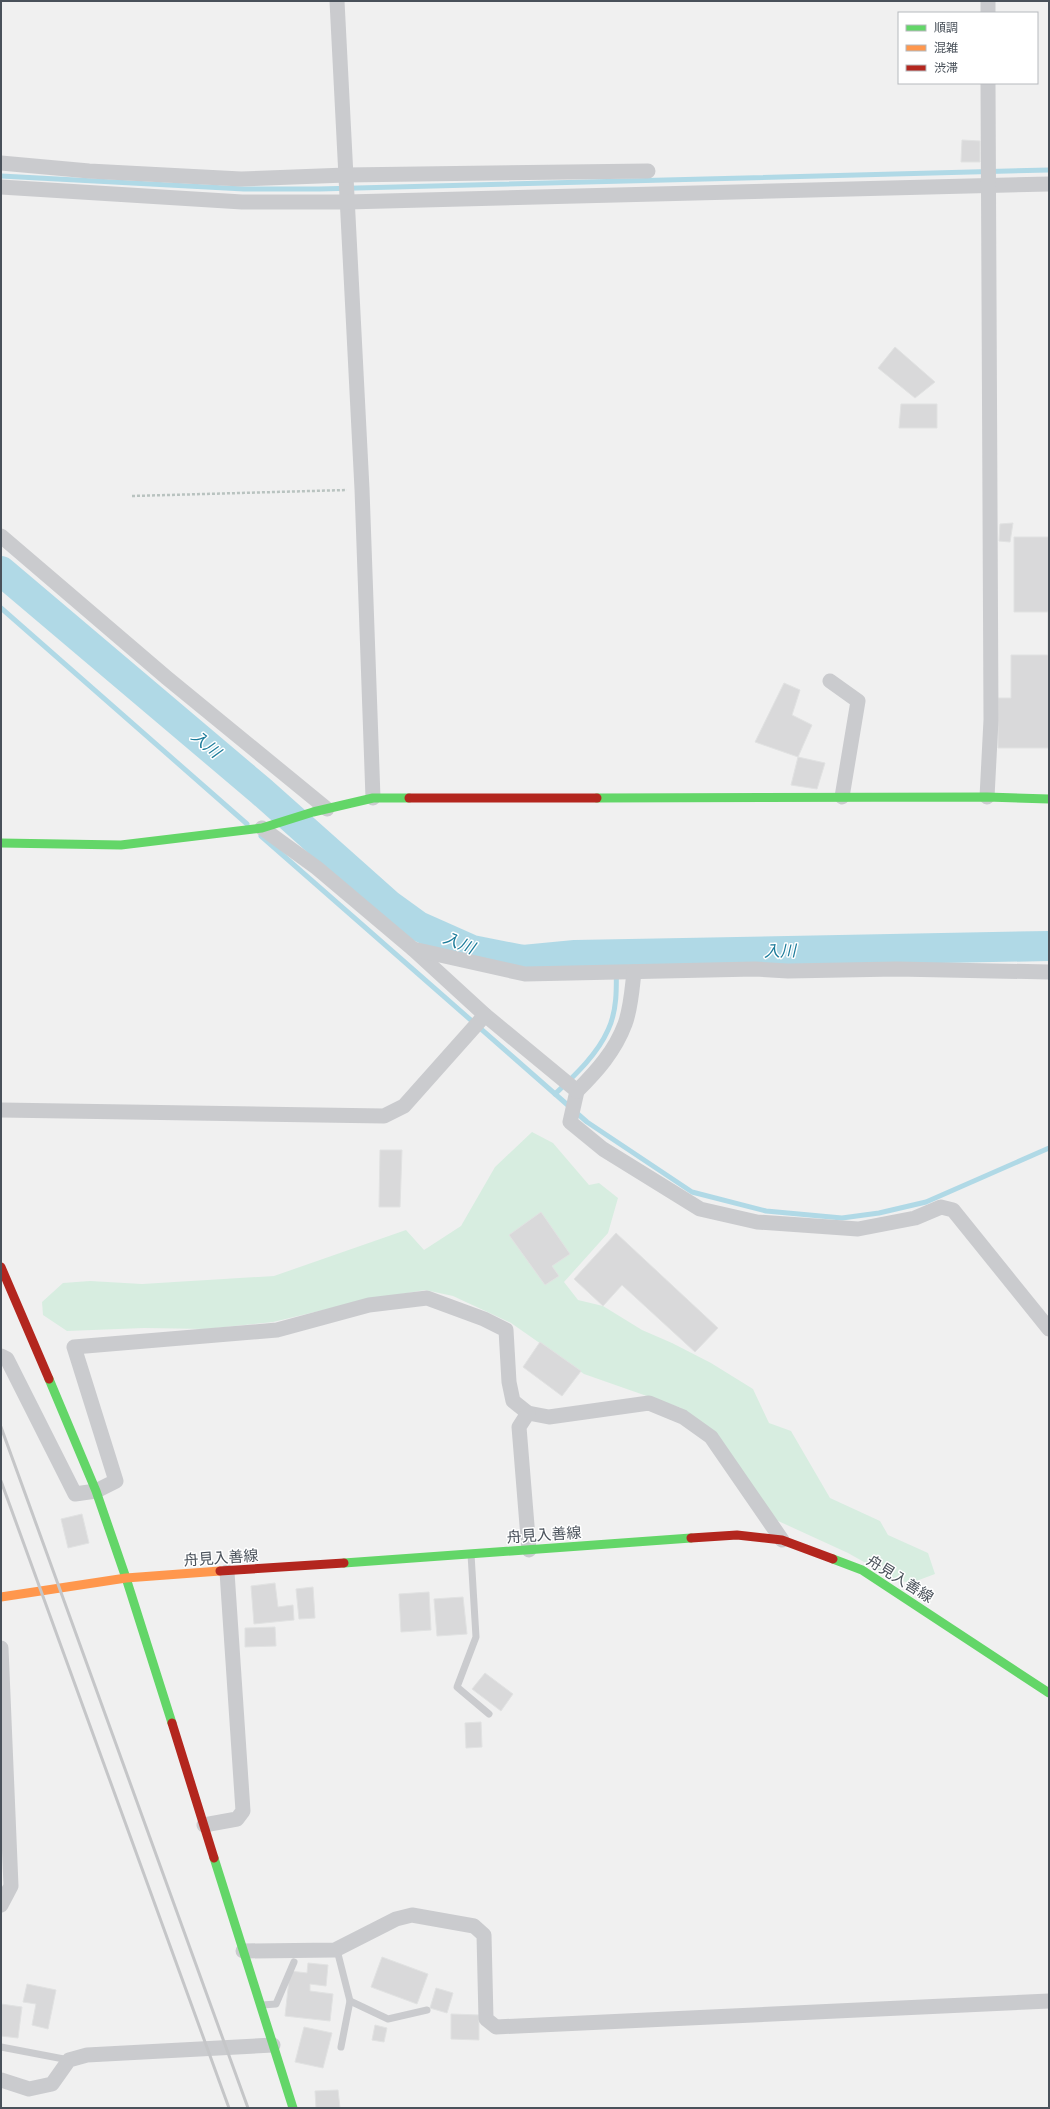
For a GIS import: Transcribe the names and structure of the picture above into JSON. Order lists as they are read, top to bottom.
{
  "streets": {
    "street": ["舟見入善線"]
  },
  "water": ["入川"],
  "legend": ["順調", "混雑", "渋滞"]
}
